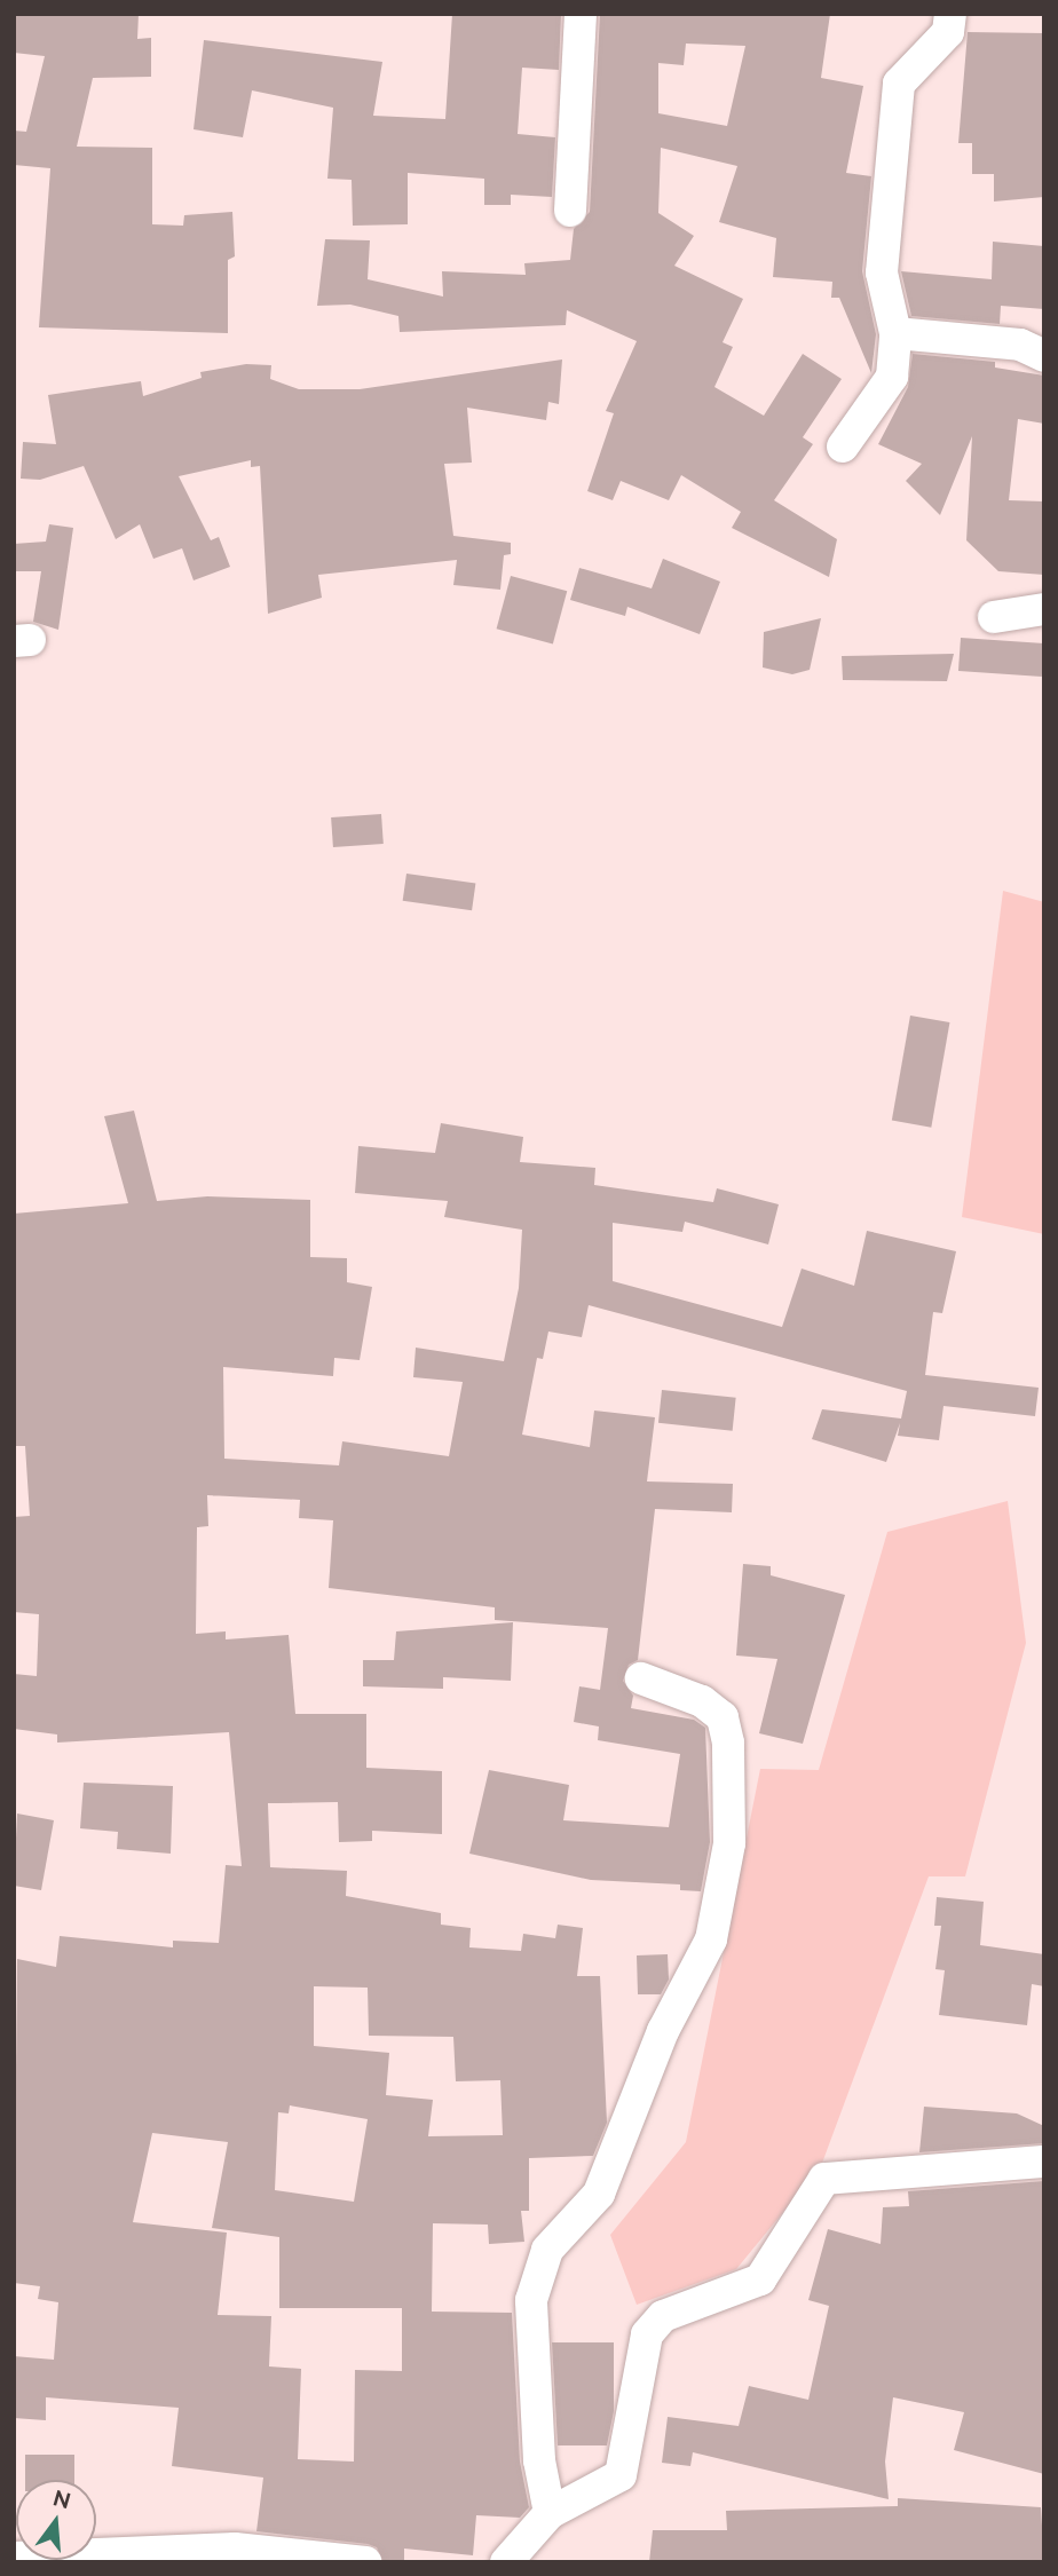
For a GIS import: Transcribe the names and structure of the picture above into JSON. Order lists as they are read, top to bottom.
{
  "north": "top"
}
